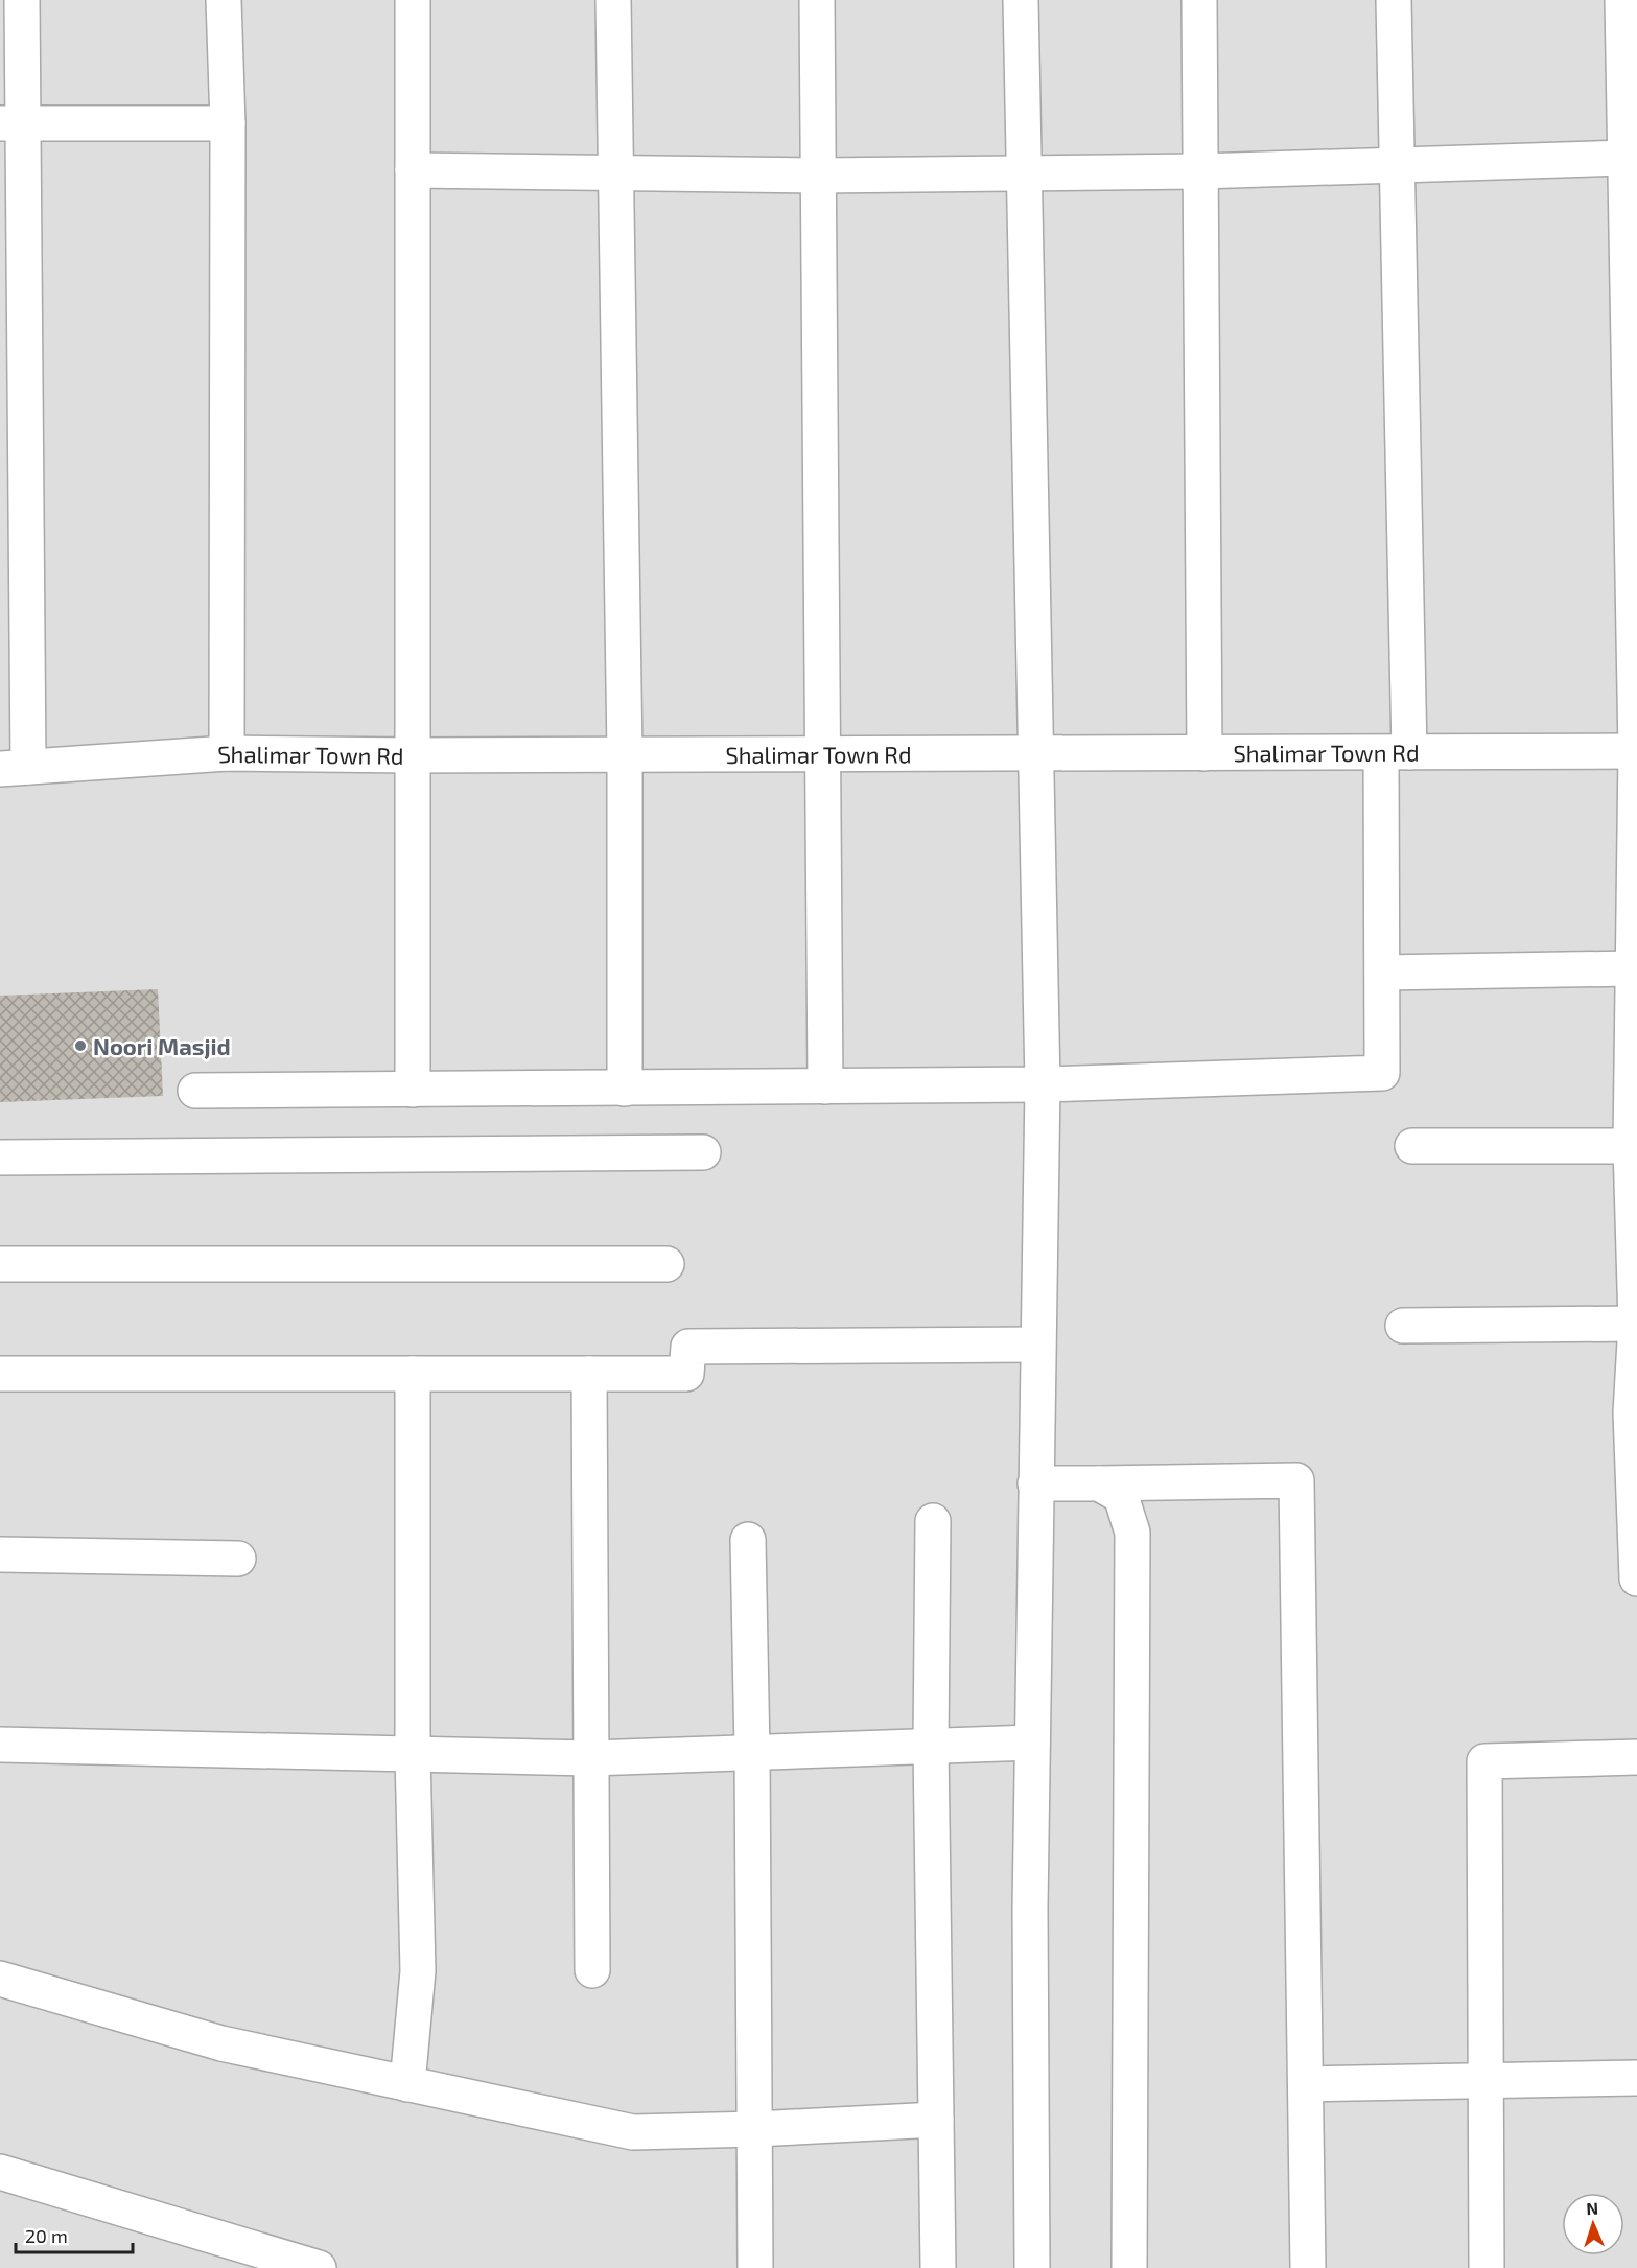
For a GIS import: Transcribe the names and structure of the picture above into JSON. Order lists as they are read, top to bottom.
{
  "streets": {
    "street": ["Shalimar Town Rd"]
  },
  "places": ["Noori Masjid"],
  "scale_bar": "20 m",
  "north": "top"
}
